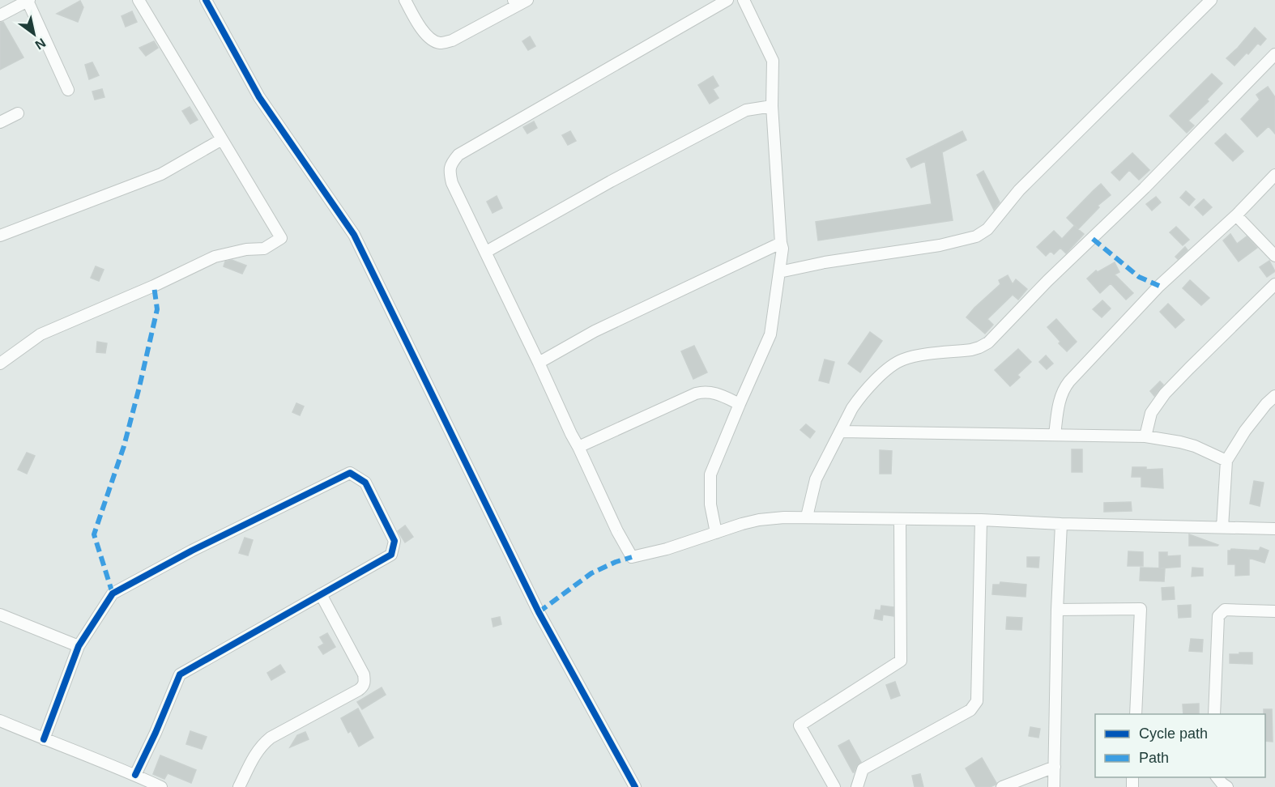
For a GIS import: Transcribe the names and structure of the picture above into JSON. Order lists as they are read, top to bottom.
{
  "legend": ["Cycle path", "Path"],
  "north": "bottom right"
}
